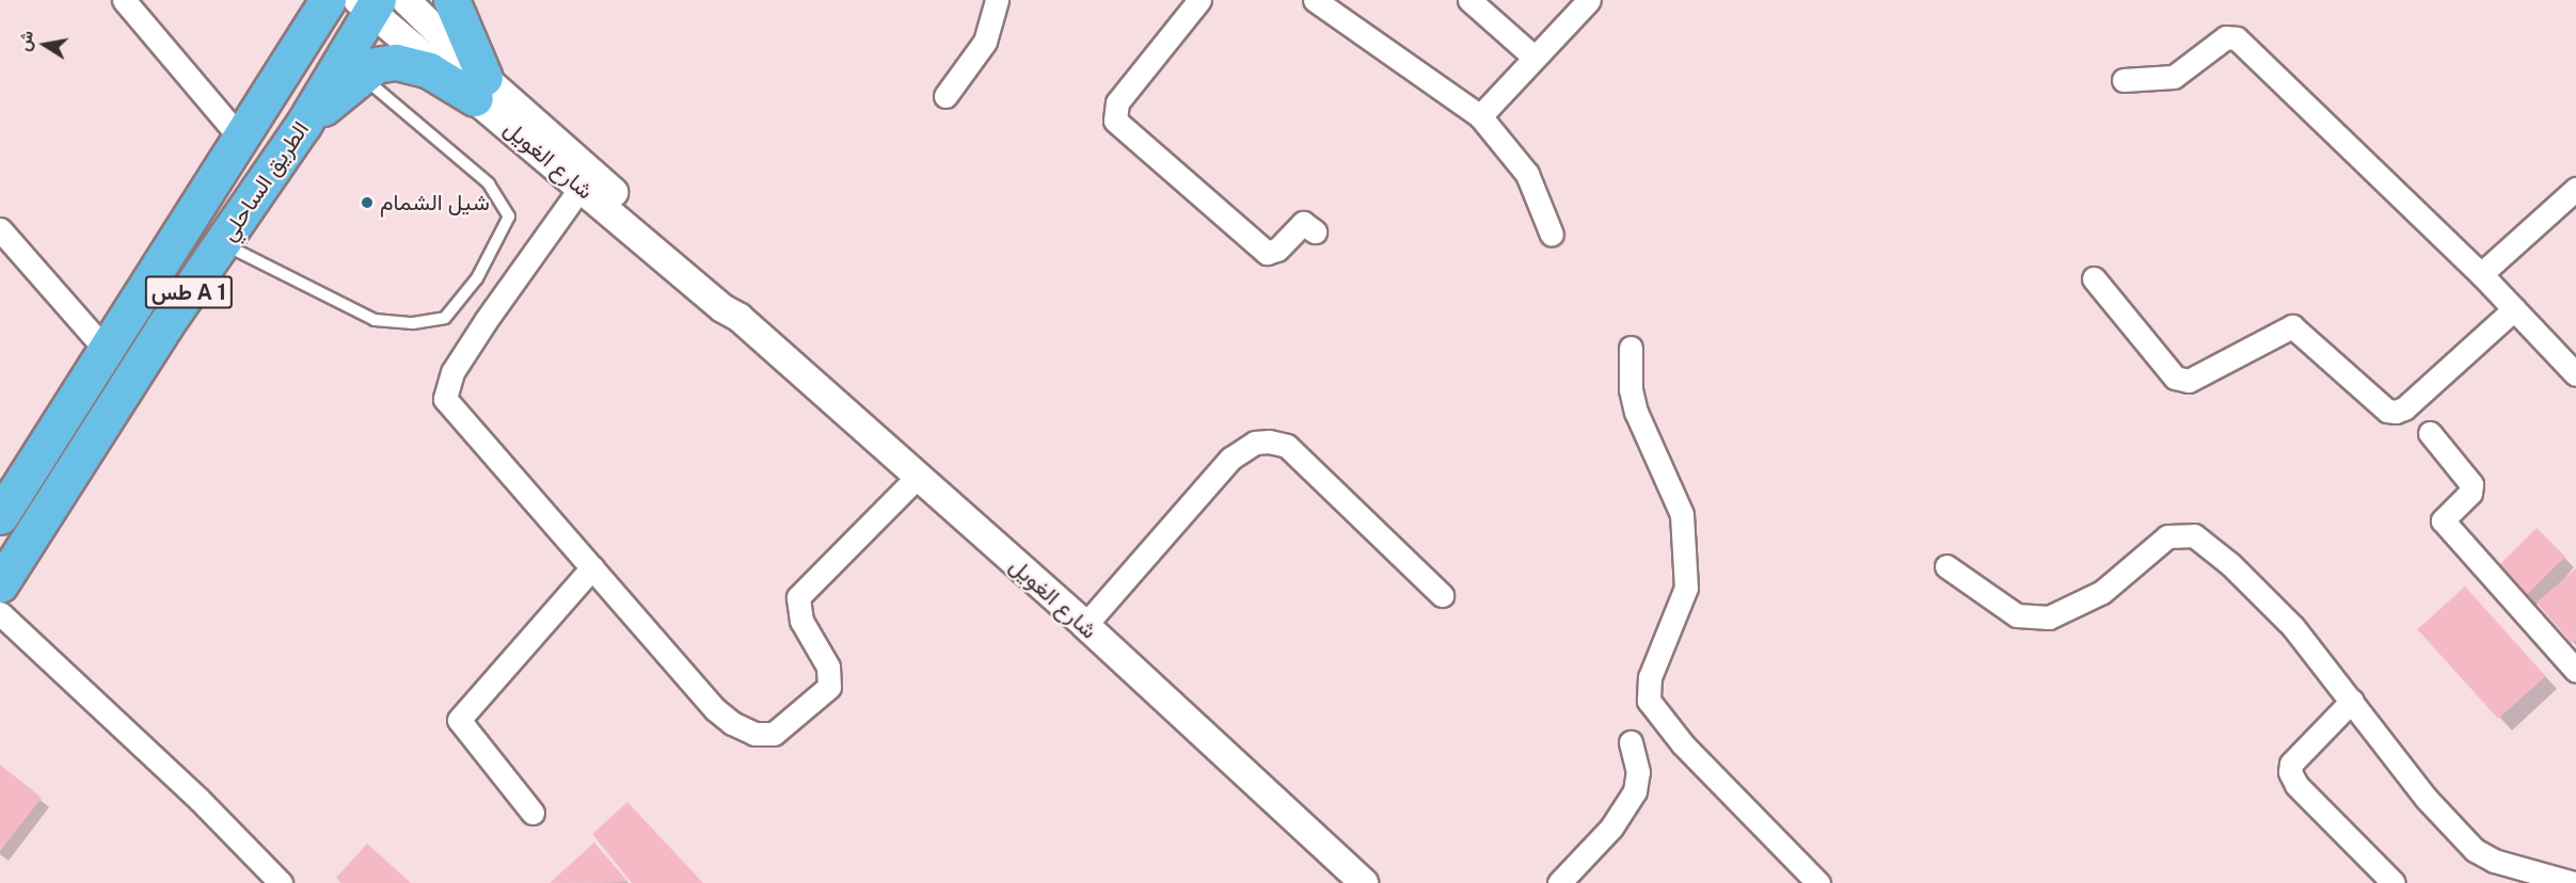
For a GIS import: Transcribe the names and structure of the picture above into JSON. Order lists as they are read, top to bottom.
{
  "streets": {
    "highway": ["الطريق الساحلي", "طس A 1"],
    "street": ["شارع الغويل"]
  },
  "crossings": [
    ["شارع الغويل", "الطريق الساحلي"]
  ],
  "places": ["شيل الشمام"],
  "north": "left"
}
